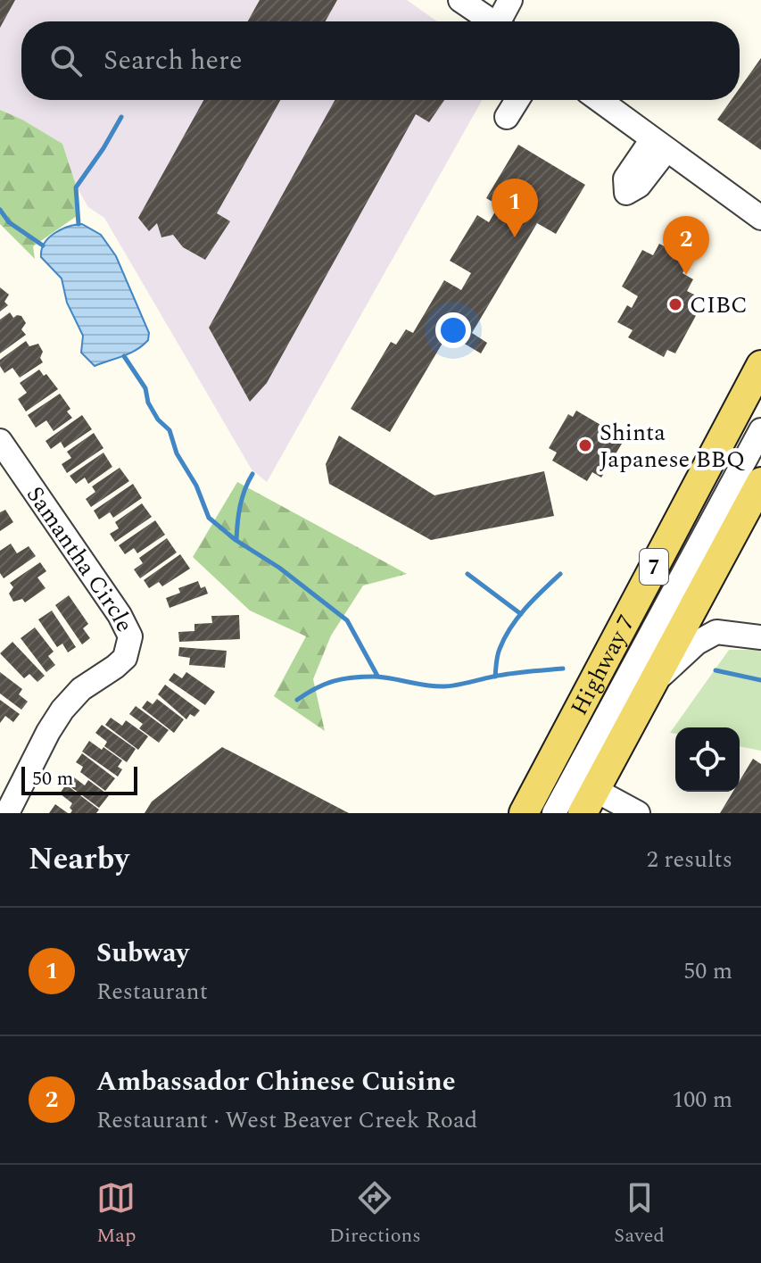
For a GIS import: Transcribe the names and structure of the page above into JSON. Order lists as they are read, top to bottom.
{
  "streets": {
    "main road": ["7", "Highway 7"],
    "street": ["Samantha Circle"]
  },
  "places": ["CIBC", "Shinta Japanese BBQ"],
  "scale_bar": "50 m",
  "page": {
    "search": "Search here",
    "pins": ["1", "2"],
    "scale": "50 m",
    "heading": ["Nearby", "2 results"],
    "list": [
      {
        "mark": "1",
        "name": "Subway",
        "note": "Restaurant",
        "value": "50 m"
      },
      {
        "mark": "2",
        "name": "Ambassador Chinese Cuisine",
        "note": "Restaurant · West Beaver Creek Road",
        "value": "100 m"
      }
    ],
    "nav": ["Map", "Directions", "Saved"]
  }
}
